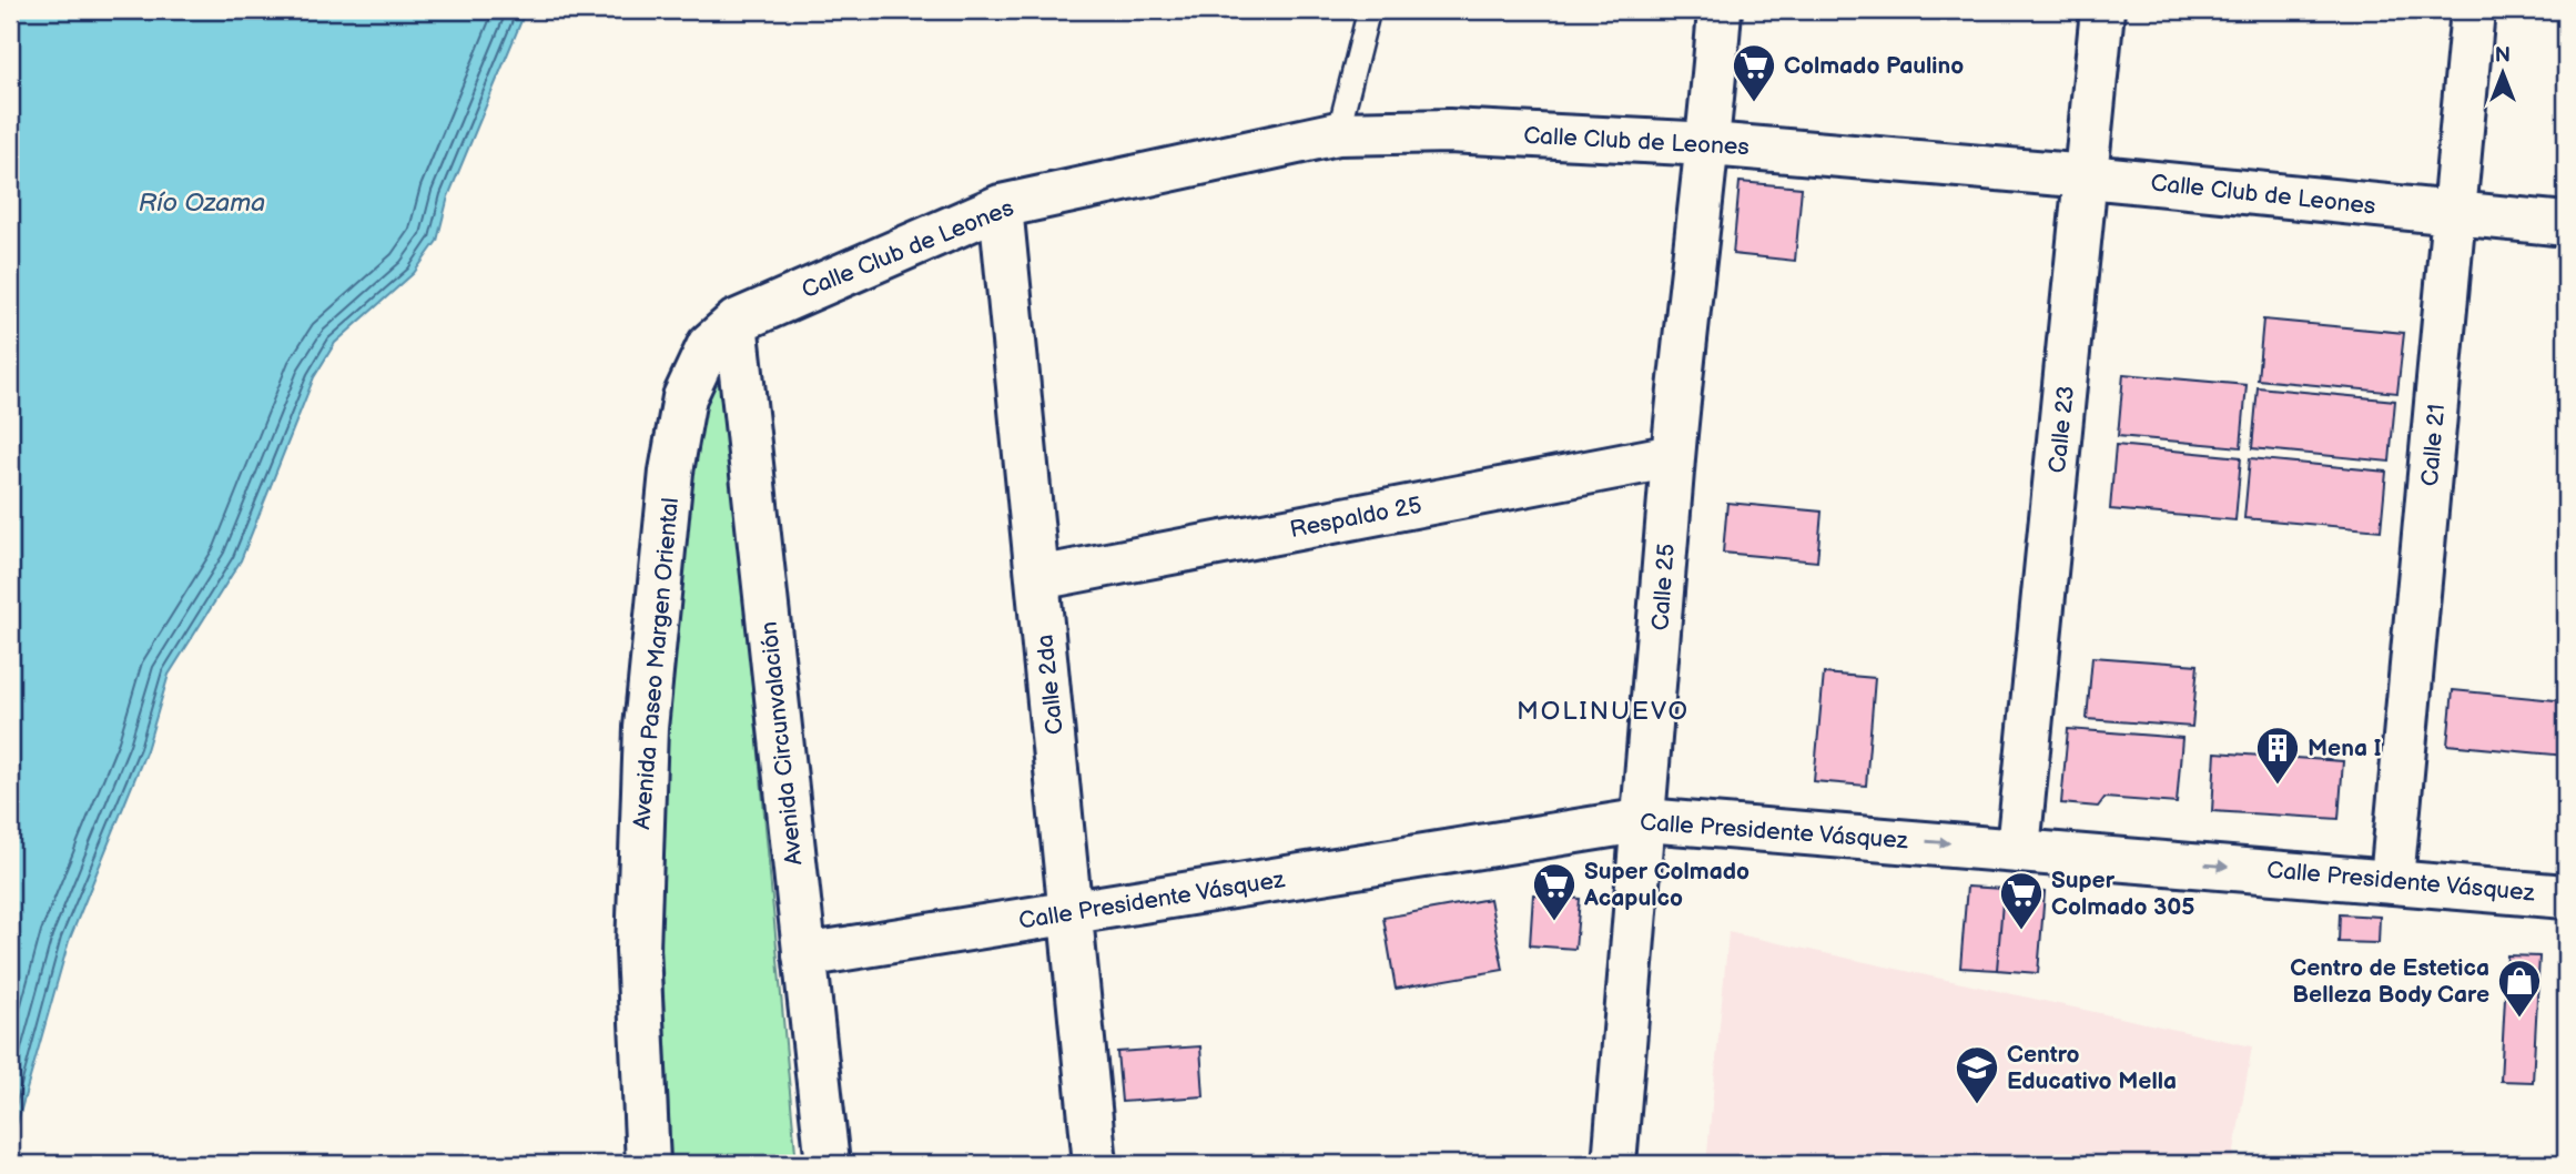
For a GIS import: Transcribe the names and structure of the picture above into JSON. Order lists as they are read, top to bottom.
{
  "streets": {
    "street": [
      "Calle Club de Leones",
      "Calle 23",
      "Calle 21",
      "Respaldo 25",
      "Calle 25",
      "Avenida Paseo Margen Oriental",
      "Calle 2da",
      "Avenida Circunvalación",
      "Calle Presidente Vásquez"
    ]
  },
  "crossings": [
    ["Calle Club de Leones", "Calle 23"],
    ["Calle Club de Leones", "Calle 21"],
    ["Calle Club de Leones", "Calle 25"],
    ["Calle Club de Leones", "Avenida Paseo Margen Oriental"],
    ["Calle Club de Leones", "Calle 2da"],
    ["Calle Club de Leones", "Avenida Circunvalación"],
    ["Calle 23", "Calle Presidente Vásquez"],
    ["Calle 21", "Calle Presidente Vásquez"],
    ["Respaldo 25", "Calle 25"],
    ["Respaldo 25", "Calle 2da"],
    ["Calle 25", "Calle Presidente Vásquez"],
    ["Avenida Paseo Margen Oriental", "Avenida Circunvalación"],
    ["Calle 2da", "Calle Presidente Vásquez"],
    ["Avenida Circunvalación", "Calle Presidente Vásquez"]
  ],
  "one_way": ["Calle Presidente Vásquez"],
  "districts": ["MOLINUEVO"],
  "water": ["Río Ozama"],
  "places": {
    "supermarket": ["Colmado Paulino", "Super Colmado Acapulco", "Super Colmado 305"],
    "building": ["Mena I"],
    "shop": ["Centro de Estetica Belleza Body Care"],
    "school or university": ["Centro Educativo Mella"]
  },
  "north": "top"
}
